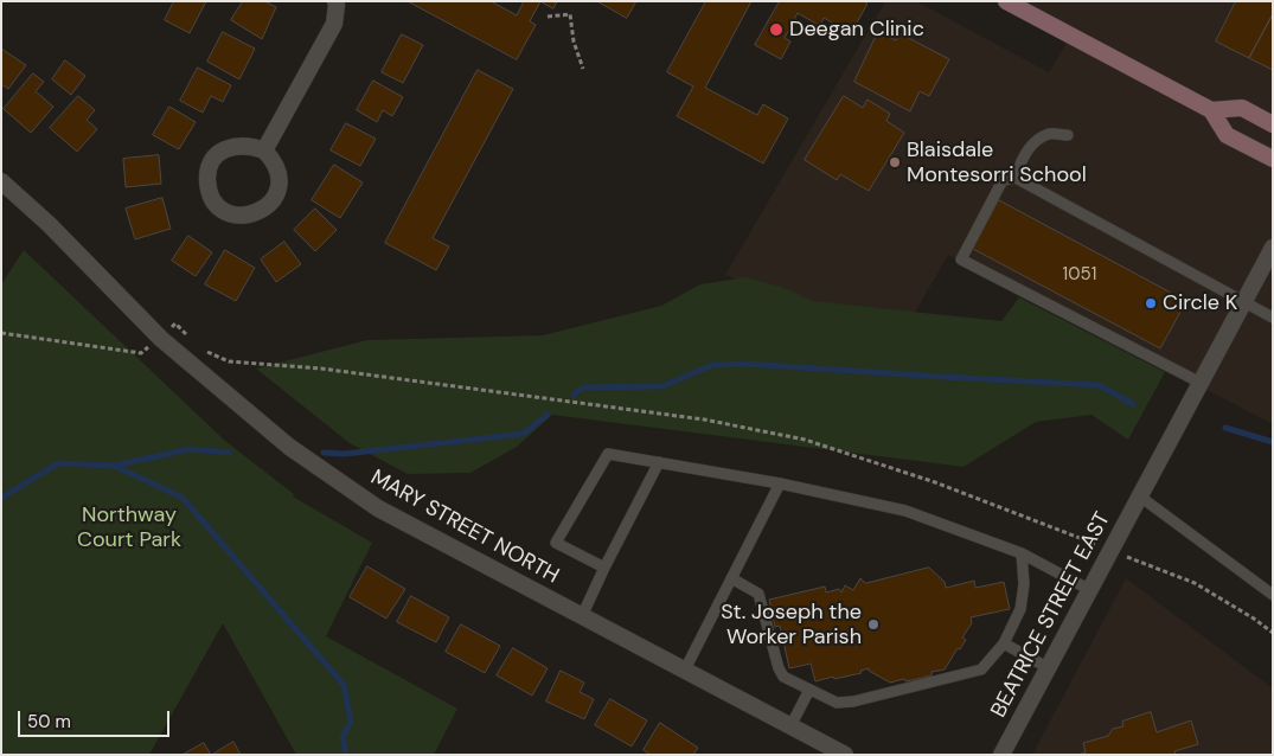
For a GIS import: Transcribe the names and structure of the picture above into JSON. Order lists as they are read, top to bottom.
{
  "streets": {
    "street": ["MARY STREET NORTH", "BEATRICE STREET EAST"]
  },
  "parks": ["Northway Court Park"],
  "places": [
    "Deegan Clinic",
    "Blaisdale Montesorri School",
    "Circle K",
    "St. Joseph the Worker Parish"
  ],
  "house_numbers": ["1051"],
  "scale_bar": "50 m"
}
